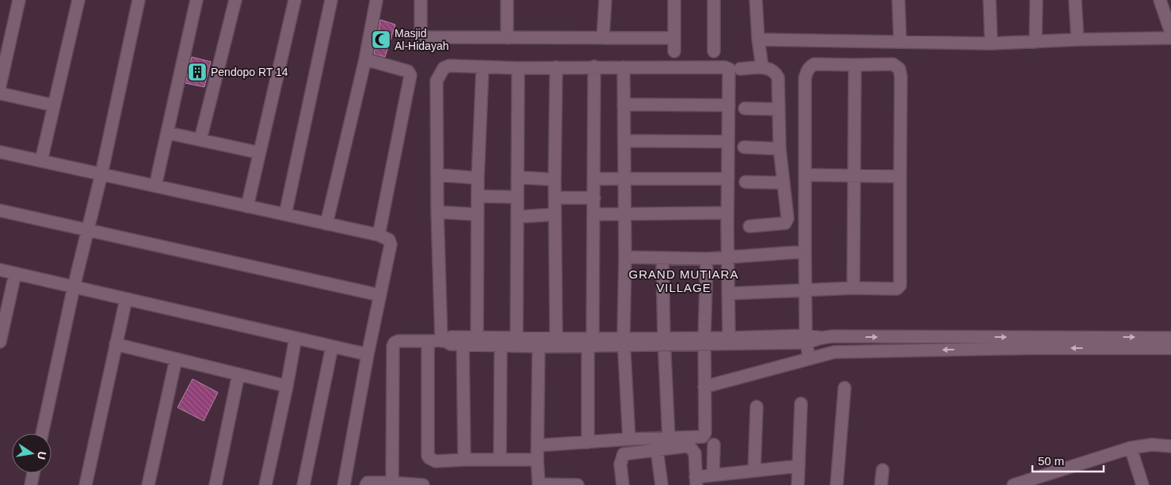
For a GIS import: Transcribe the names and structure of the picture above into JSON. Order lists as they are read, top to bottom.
{
  "districts": ["GRAND MUTIARA VILLAGE"],
  "places": {
    "mosque": ["Masjid Al-Hidayah"],
    "building": ["Pendopo RT 14"]
  },
  "scale_bar": "50 m",
  "north": "right"
}
